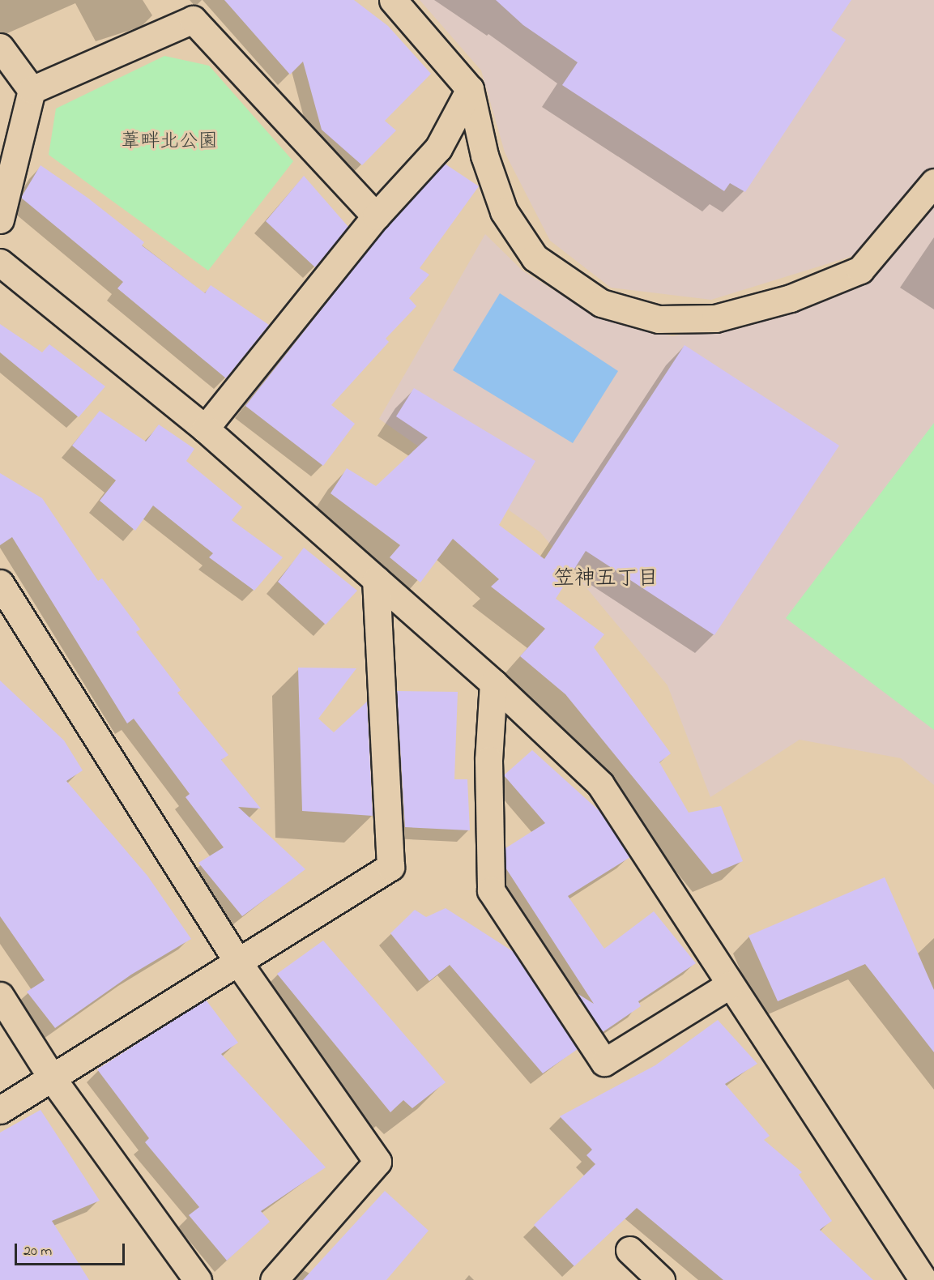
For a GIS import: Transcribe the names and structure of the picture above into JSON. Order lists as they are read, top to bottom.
{
  "districts": ["笠神五丁目"],
  "parks": ["葦畔北公園"],
  "scale_bar": "20 m"
}
